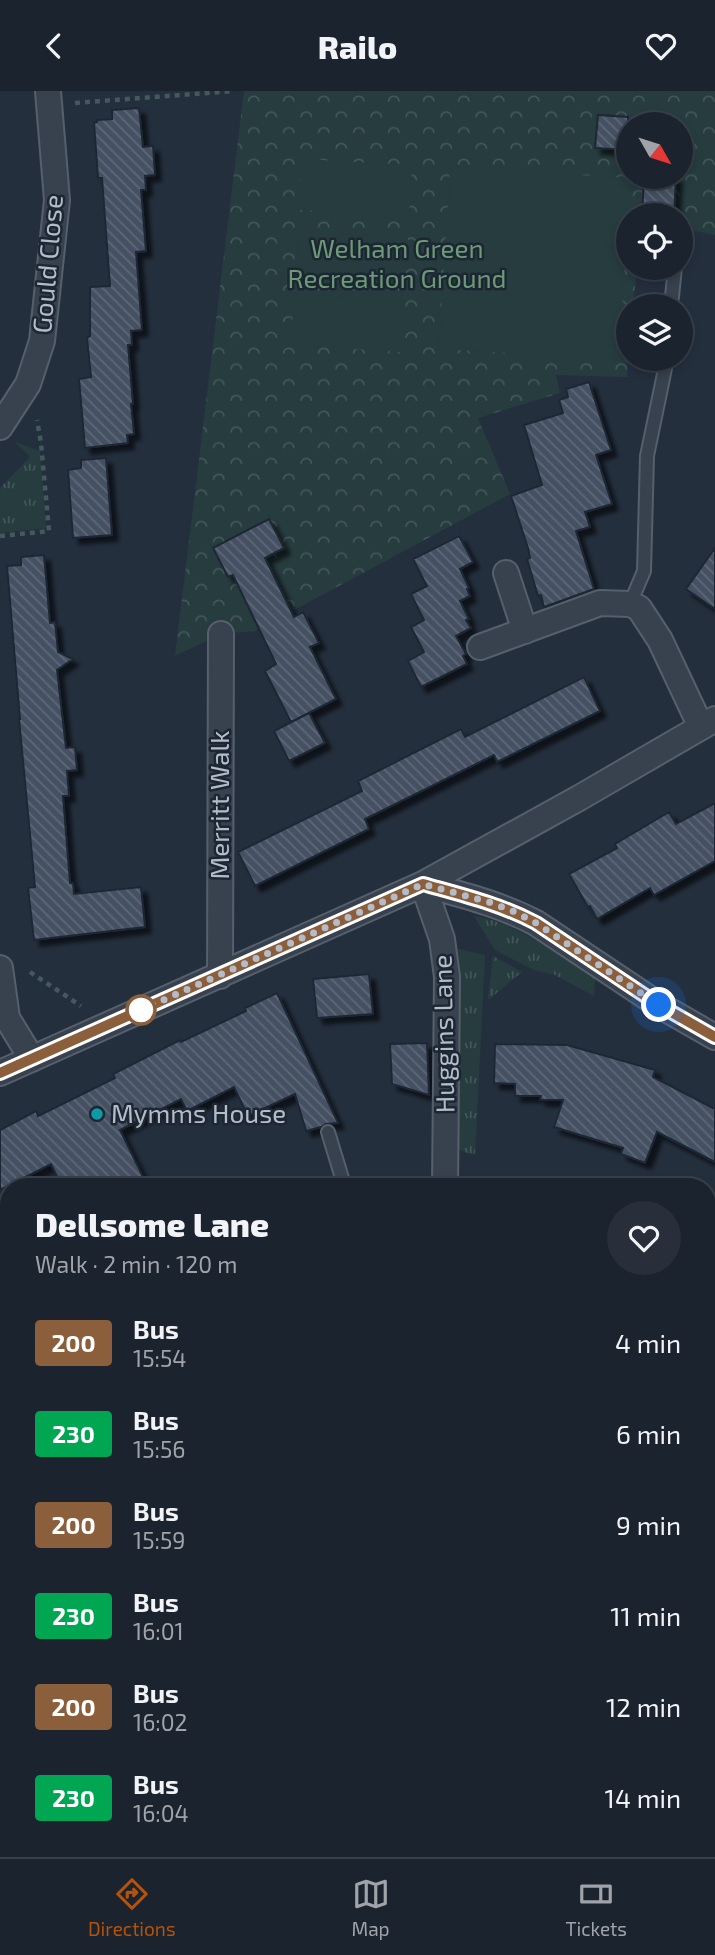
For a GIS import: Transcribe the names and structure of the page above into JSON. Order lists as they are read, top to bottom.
{
  "streets": {
    "street": ["Gould Close", "Merritt Walk", "Huggins Lane"]
  },
  "parks": ["Welham Green Recreation Ground"],
  "places": ["Mymms House"],
  "lines": ["bus line 200"],
  "north": "bottom right",
  "page": {
    "header": "Railo",
    "heading": ["Dellsome Lane", "Walk · 2 min · 120 m"],
    "list": [
      {
        "mark": "200",
        "name": "Bus",
        "note": "15:54",
        "value": "4 min"
      },
      {
        "mark": "230",
        "name": "Bus",
        "note": "15:56",
        "value": "6 min"
      },
      {
        "mark": "200",
        "name": "Bus",
        "note": "15:59",
        "value": "9 min"
      },
      {
        "mark": "230",
        "name": "Bus",
        "note": "16:01",
        "value": "11 min"
      },
      {
        "mark": "200",
        "name": "Bus",
        "note": "16:02",
        "value": "12 min"
      },
      {
        "mark": "230",
        "name": "Bus",
        "note": "16:04",
        "value": "14 min"
      }
    ],
    "tabs": ["Directions", "Map", "Tickets"]
  }
}
